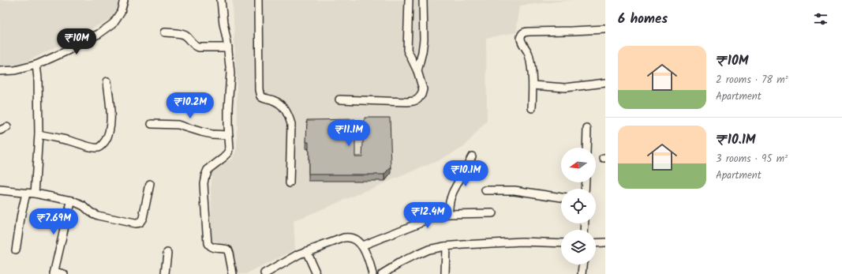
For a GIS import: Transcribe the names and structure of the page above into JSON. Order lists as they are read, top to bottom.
{
  "north": "left",
  "page": {
    "heading": "6 homes",
    "price": [
      "₹10M",
      "₹10.2M",
      "₹11.1M",
      "₹10.1M",
      "₹12.4M",
      "₹7.69M"
    ],
    "list": [
      {
        "name": "₹10M",
        "note": "2 rooms · 78 m² · Apartment"
      },
      {
        "name": "₹10.1M",
        "note": "3 rooms · 95 m² · Apartment"
      }
    ]
  }
}
